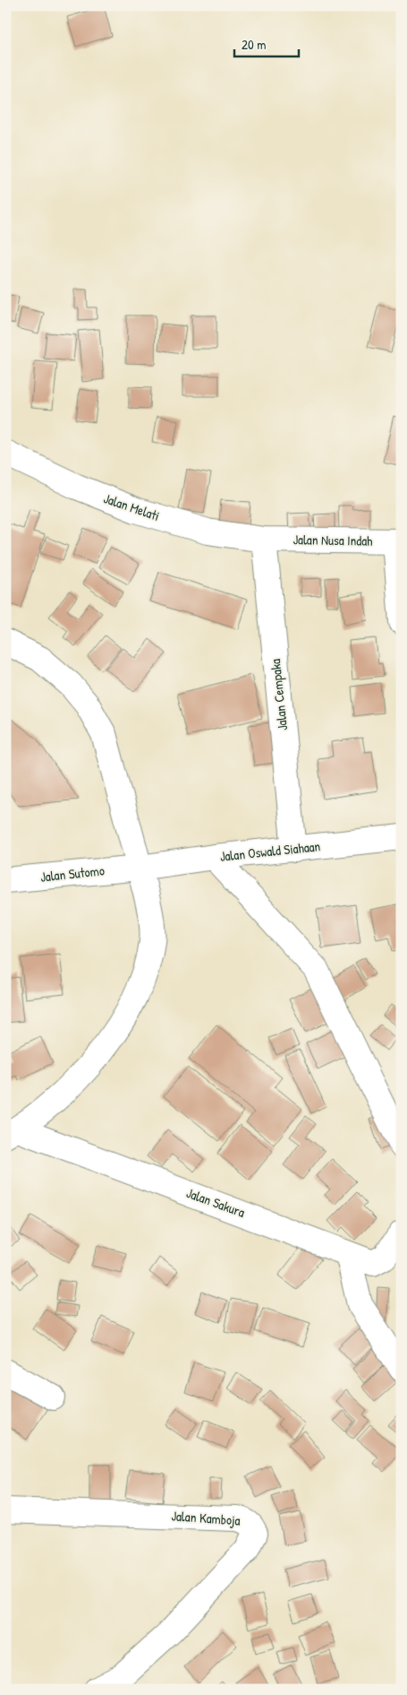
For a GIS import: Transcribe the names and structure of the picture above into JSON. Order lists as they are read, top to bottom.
{
  "streets": {
    "main road": [
      "Jalan Melati",
      "Jalan Nusa Indah",
      "Jalan Cempaka",
      "Jalan Oswald Siahaan",
      "Jalan Sutomo",
      "Jalan Sakura",
      "Jalan Kamboja"
    ]
  },
  "crossings": [
    ["Jalan Melati", "Jalan Nusa Indah"],
    ["Jalan Melati", "Jalan Cempaka"],
    ["Jalan Nusa Indah", "Jalan Cempaka"],
    ["Jalan Cempaka", "Jalan Oswald Siahaan"],
    ["Jalan Oswald Siahaan", "Jalan Sutomo"]
  ],
  "scale_bar": "20 m"
}
